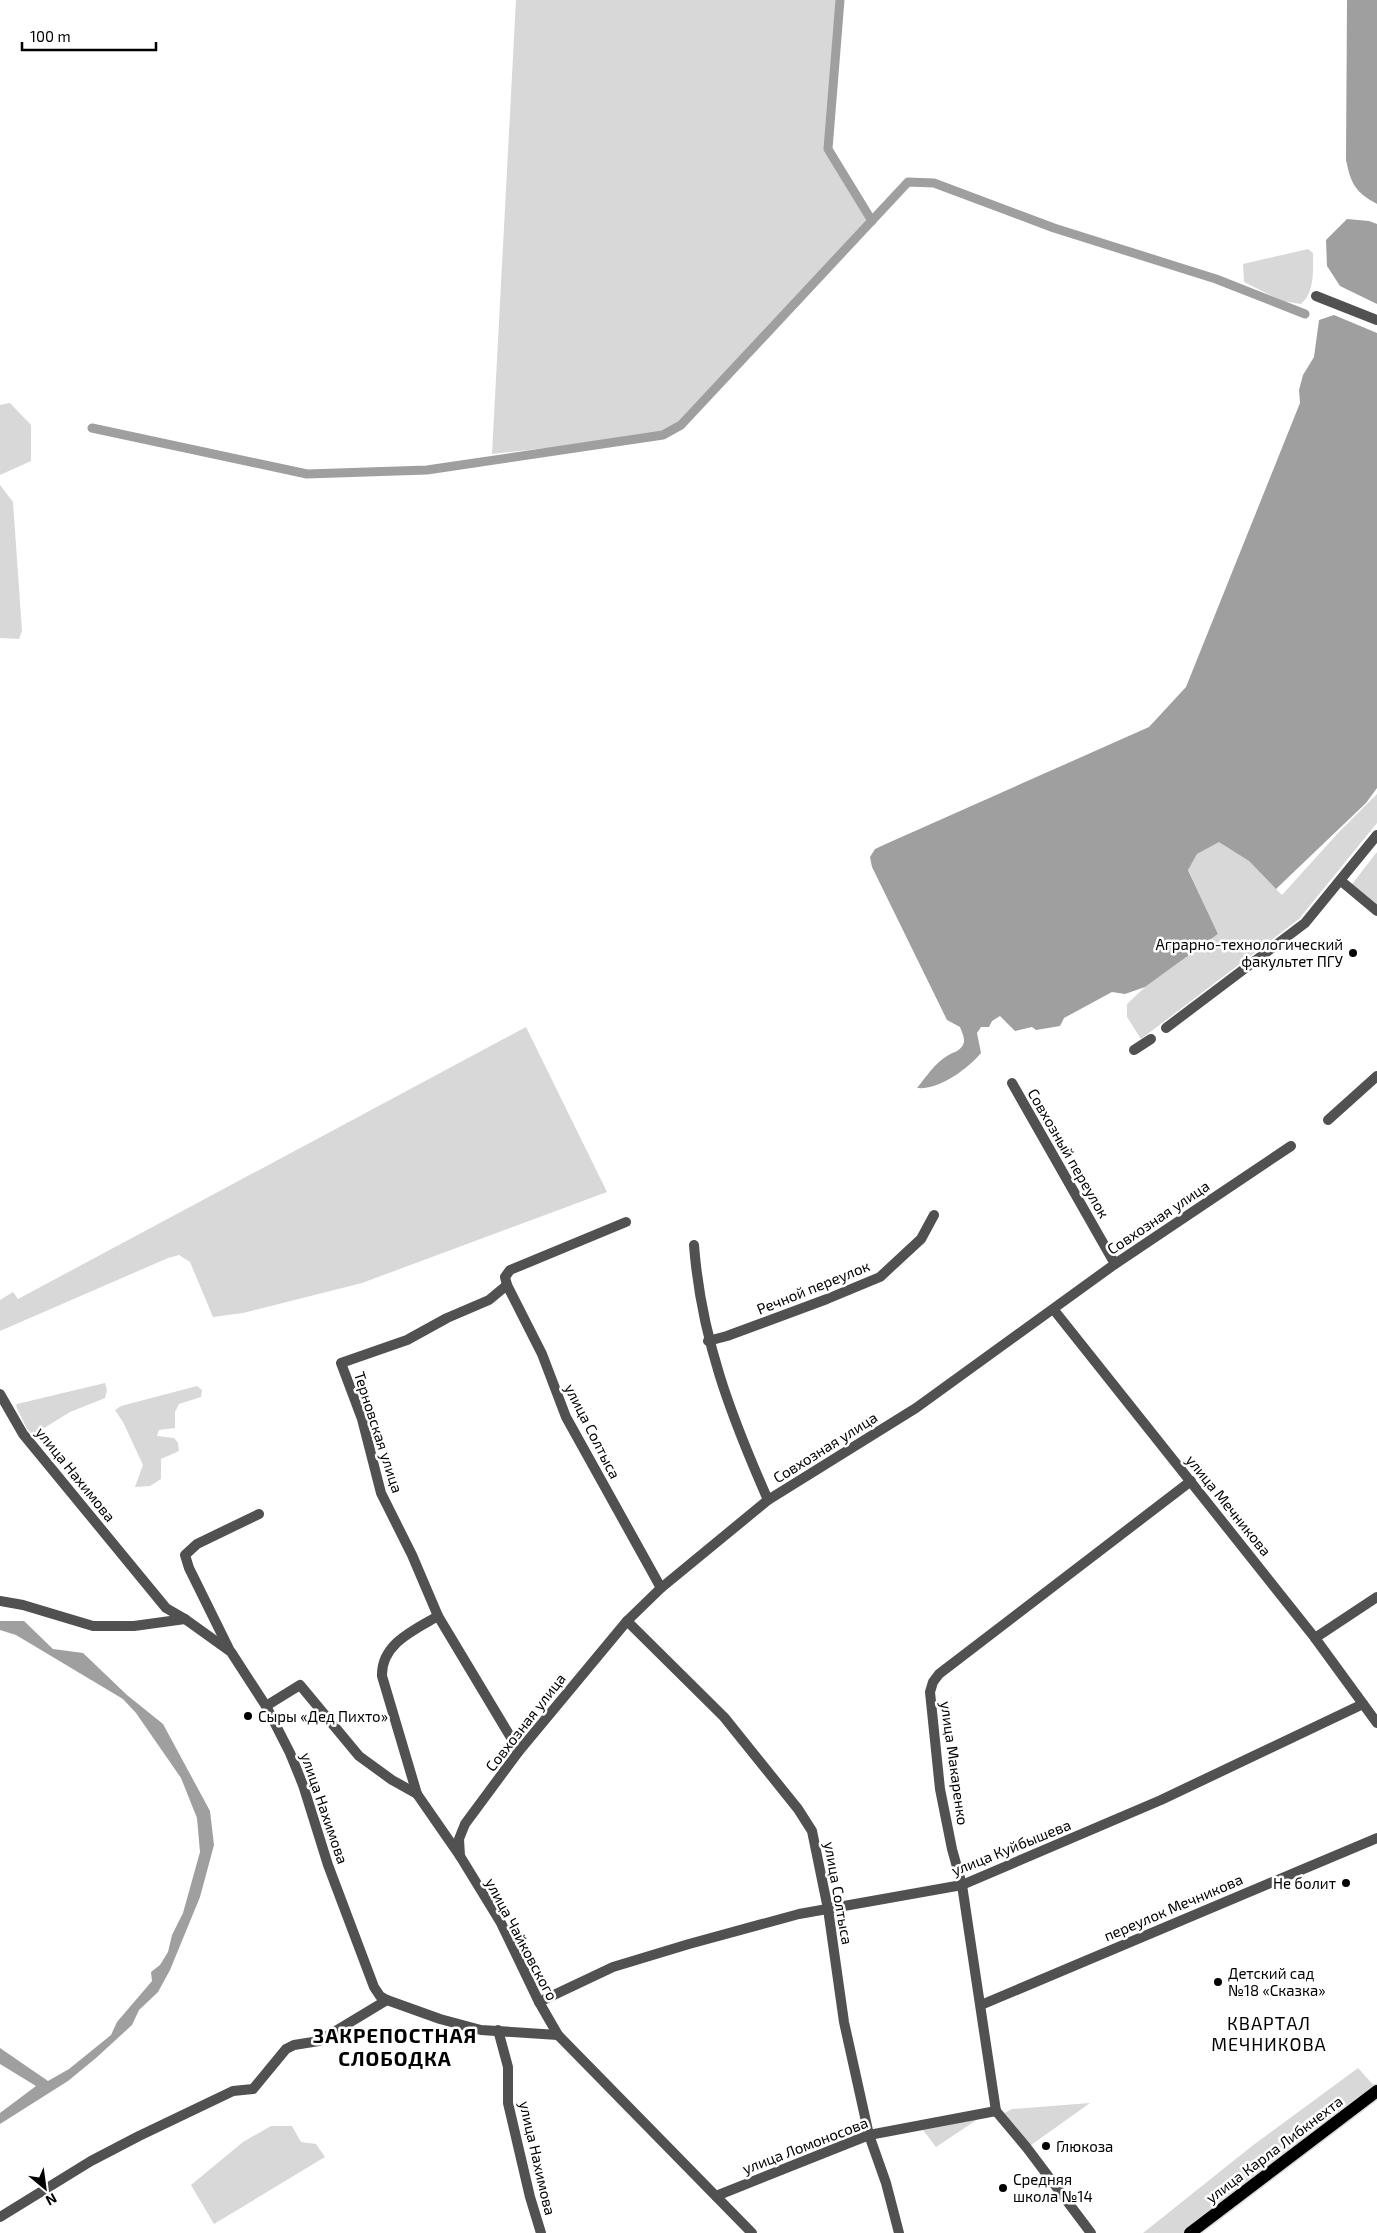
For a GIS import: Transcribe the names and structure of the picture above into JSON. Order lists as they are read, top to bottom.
{
  "streets": {
    "main road": ["улица Карла Либкнехта"],
    "street": [
      "Совхозный переулок",
      "Совхозная улица",
      "Речной переулок",
      "улица Солтыса",
      "Терновская улица",
      "улица Нахимова",
      "улица Мечникова",
      "улица Макаренко",
      "улица Куйбышева",
      "переулок Мечникова",
      "улица Чайковского",
      "улица Ломоносова"
    ]
  },
  "crossings": [
    ["Совхозный переулок", "Совхозная улица"],
    ["Совхозная улица", "улица Солтыса"],
    ["Совхозная улица", "Терновская улица"],
    ["Совхозная улица", "улица Мечникова"],
    ["Совхозная улица", "улица Чайковского"],
    ["улица Солтыса", "Терновская улица"],
    ["улица Солтыса", "улица Куйбышева"],
    ["улица Солтыса", "улица Ломоносова"],
    ["улица Нахимова", "улица Чайковского"],
    ["улица Мечникова", "улица Макаренко"],
    ["улица Мечникова", "улица Куйбышева"],
    ["улица Макаренко", "улица Куйбышева"],
    ["улица Макаренко", "переулок Мечникова"],
    ["улица Макаренко", "улица Ломоносова"],
    ["улица Куйбышева", "улица Чайковского"],
    ["улица Чайковского", "улица Ломоносова"]
  ],
  "districts": ["КВАРТАЛ МЕЧНИКОВА", "ЗАКРЕПОСТНАЯ СЛОБОДКА"],
  "places": [
    "Аграрно-технологический факультет ПГУ",
    "Сыры «Дед Пихто»",
    "Не болит",
    "Детский сад №18 «Сказка»",
    "Глюкоза",
    "Средняя школа №14"
  ],
  "scale_bar": "100 m",
  "north": "bottom right"
}
